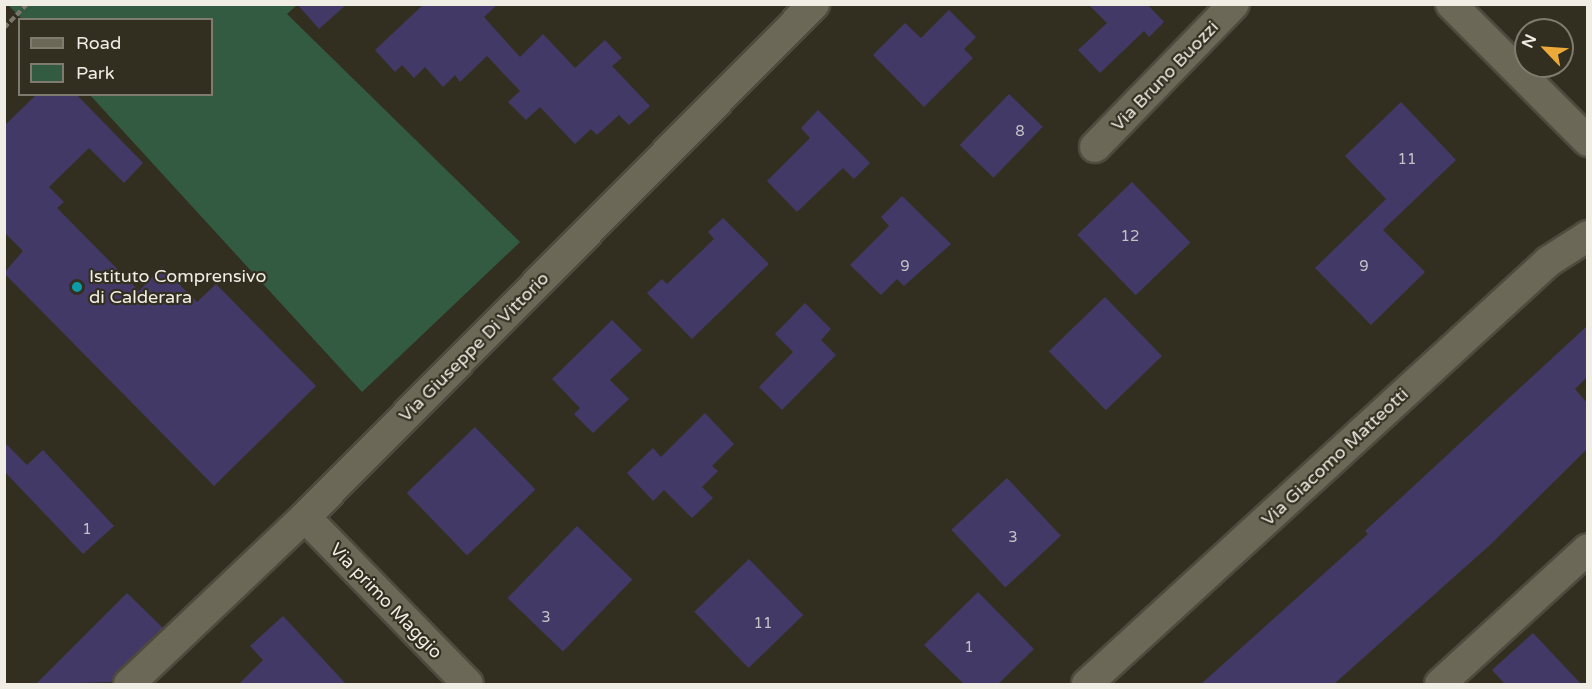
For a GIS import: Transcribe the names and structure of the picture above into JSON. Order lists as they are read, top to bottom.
{
  "streets": {
    "street": [
      "Via Bruno Buozzi",
      "Via Giuseppe Di Vittorio",
      "Via Giacomo Matteotti",
      "Via primo Maggio"
    ]
  },
  "crossings": [
    ["Via Giuseppe Di Vittorio", "Via primo Maggio"]
  ],
  "places": ["Istituto Comprensivo di Calderara"],
  "house_numbers": [
    "8",
    "11",
    "12",
    "9",
    "9",
    "1",
    "3",
    "3",
    "11",
    "1"
  ],
  "legend": ["Road", "Park"],
  "north": "top left"
}
